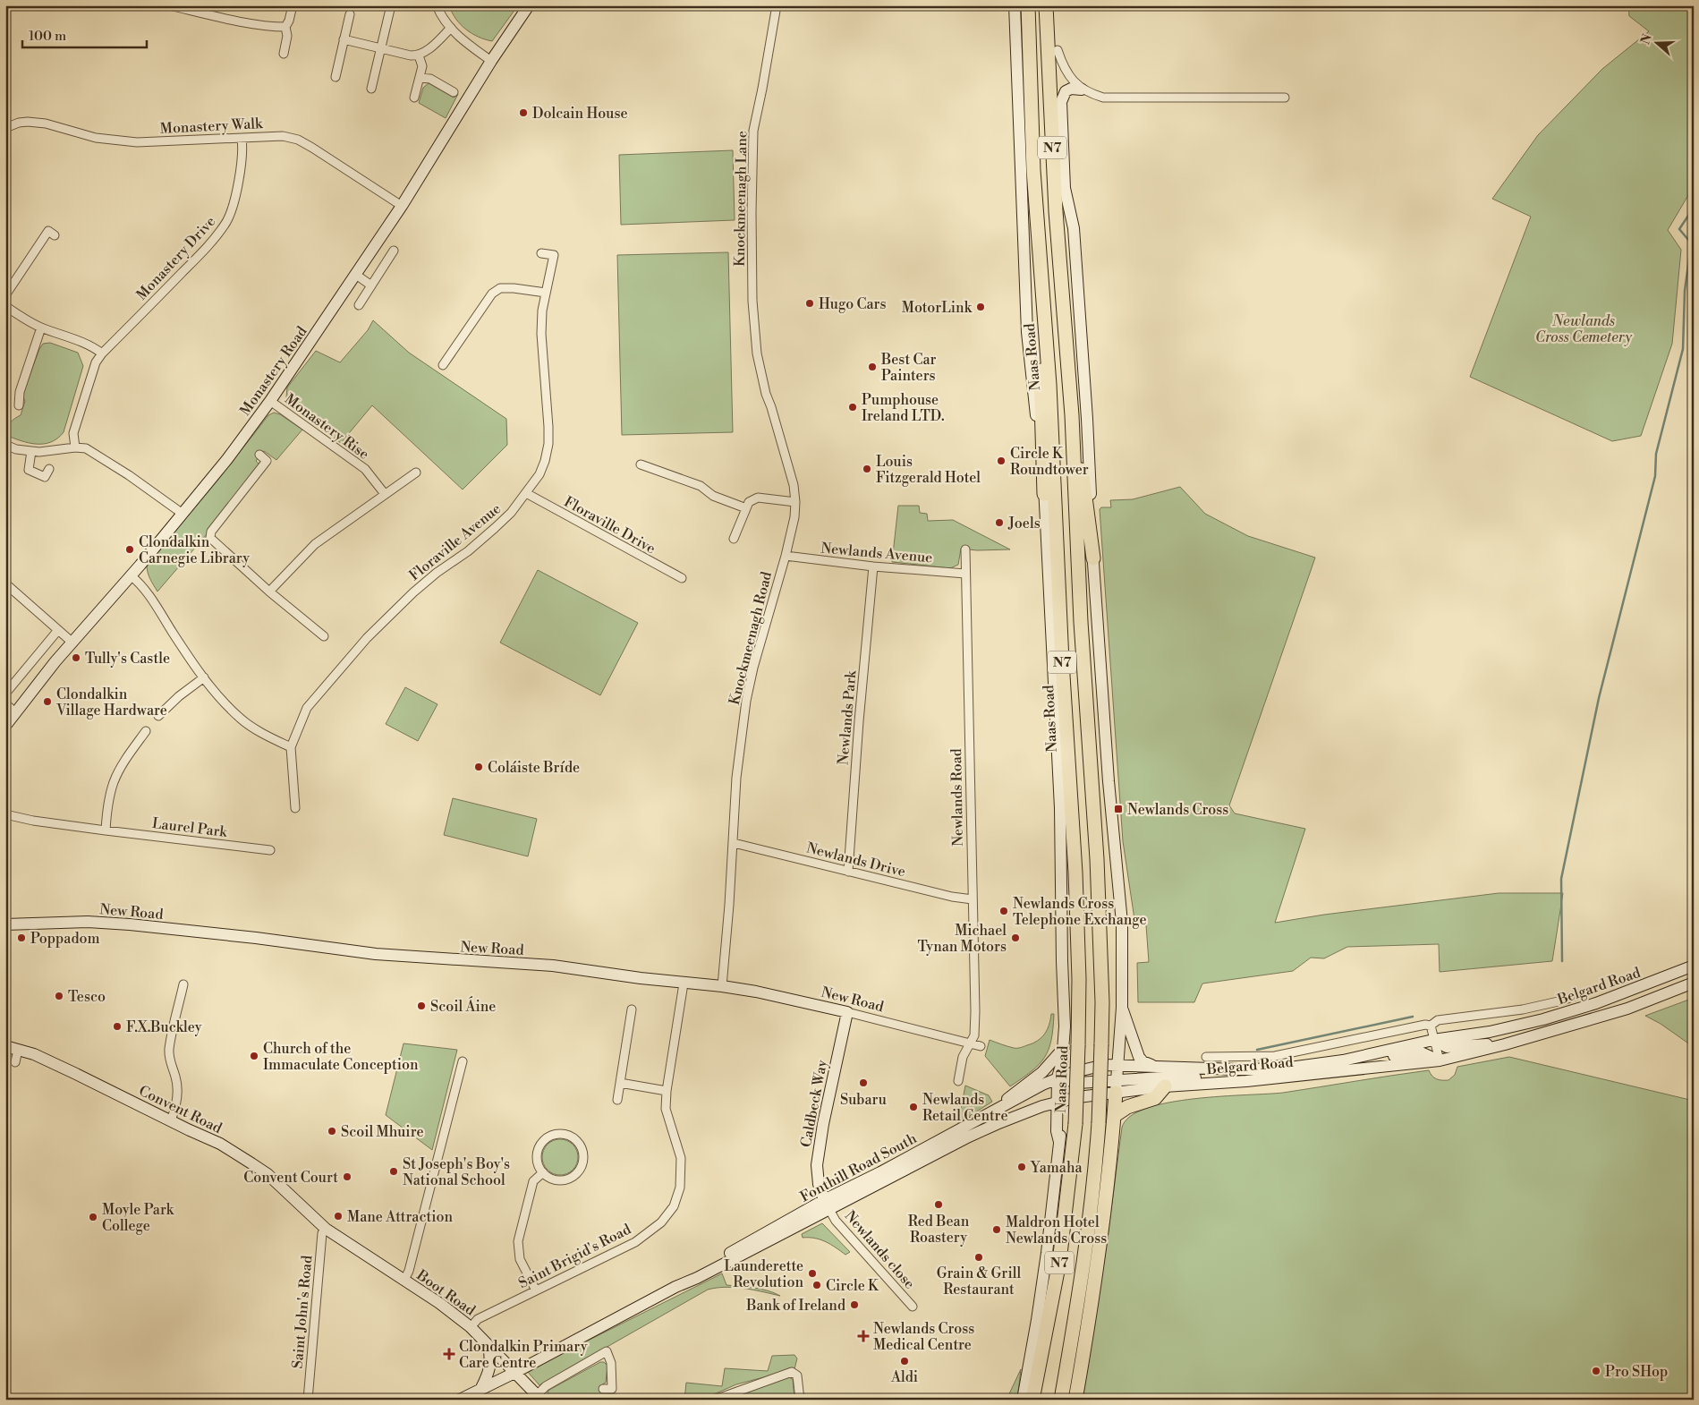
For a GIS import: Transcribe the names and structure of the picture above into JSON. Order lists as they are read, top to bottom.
{
  "streets": {
    "highway": ["N7", "Naas Road"],
    "main road": [
      "Monastery Road",
      "New Road",
      "Belgard Road",
      "Caldbeck Way",
      "Convent Road",
      "Fonthill Road South",
      "Boot Road"
    ],
    "street": [
      "Monastery Walk",
      "Knockmeenagh Lane",
      "Monastery Drive",
      "Monastery Rise",
      "Floraville Drive",
      "Floraville Avenue",
      "Newlands Avenue",
      "Knockmeenagh Road",
      "Newlands Park",
      "Newlands Road",
      "Laurel Park",
      "Newlands Drive",
      "Newlands close",
      "Saint Brigid's Road",
      "Saint John's Road"
    ]
  },
  "crossings": [
    ["Monastery Walk", "Monastery Drive"],
    ["Monastery Walk", "Monastery Road"],
    ["N7", "Naas Road"],
    ["Knockmeenagh Lane", "Knockmeenagh Road"],
    ["Naas Road", "Belgard Road"],
    ["Naas Road", "Fonthill Road South"],
    ["Monastery Road", "Monastery Rise"],
    ["Floraville Drive", "Floraville Avenue"],
    ["Newlands Avenue", "Knockmeenagh Road"],
    ["Newlands Avenue", "Newlands Park"],
    ["Newlands Avenue", "Newlands Road"],
    ["Knockmeenagh Road", "Newlands Drive"],
    ["Knockmeenagh Road", "New Road"],
    ["Newlands Park", "Newlands Drive"],
    ["Newlands Road", "Newlands Drive"],
    ["Newlands Road", "New Road"],
    ["New Road", "Caldbeck Way"],
    ["New Road", "Saint Brigid's Road"],
    ["Belgard Road", "Fonthill Road South"],
    ["Caldbeck Way", "Fonthill Road South"],
    ["Caldbeck Way", "Newlands close"],
    ["Convent Road", "Boot Road"],
    ["Convent Road", "Saint John's Road"],
    ["Fonthill Road South", "Newlands close"],
    ["Fonthill Road South", "Boot Road"],
    ["Saint Brigid's Road", "Boot Road"],
    ["Boot Road", "Saint John's Road"]
  ],
  "parks": ["Newlands Cross Cemetery"],
  "places": {
    "other": [
      "Dolcain House",
      "Hugo Cars",
      "MotorLink",
      "Best Car Painters",
      "Pumphouse Ireland LTD.",
      "Circle K Roundtower",
      "Louis Fitzgerald Hotel",
      "Joels",
      "Clondalkin Carnegie Library",
      "Tully's Castle",
      "Clondalkin Village Hardware",
      "Coláiste Bríde",
      "Newlands Cross Telephone Exchange",
      "Poppadom",
      "Michael Tynan Motors",
      "Tesco",
      "Scoil Áine",
      "F.X.Buckley",
      "Church of the Immaculate Conception",
      "Subaru",
      "Newlands Retail Centre",
      "Scoil Mhuire",
      "Yamaha",
      "St Joseph's Boy's National School",
      "Convent Court",
      "Red Bean Roastery",
      "Mane Attraction",
      "Moyle Park College",
      "Maldron Hotel Newlands Cross",
      "Grain & Grill Restaurant",
      "Launderette Revolution",
      "Circle K",
      "Bank of Ireland",
      "Aldi",
      "Pro SHop"
    ],
    "transit": ["Newlands Cross"],
    "health": ["Newlands Cross Medical Centre", "Clondalkin Primary Care Centre"]
  },
  "scale_bar": "100 m",
  "north": "left"
}
